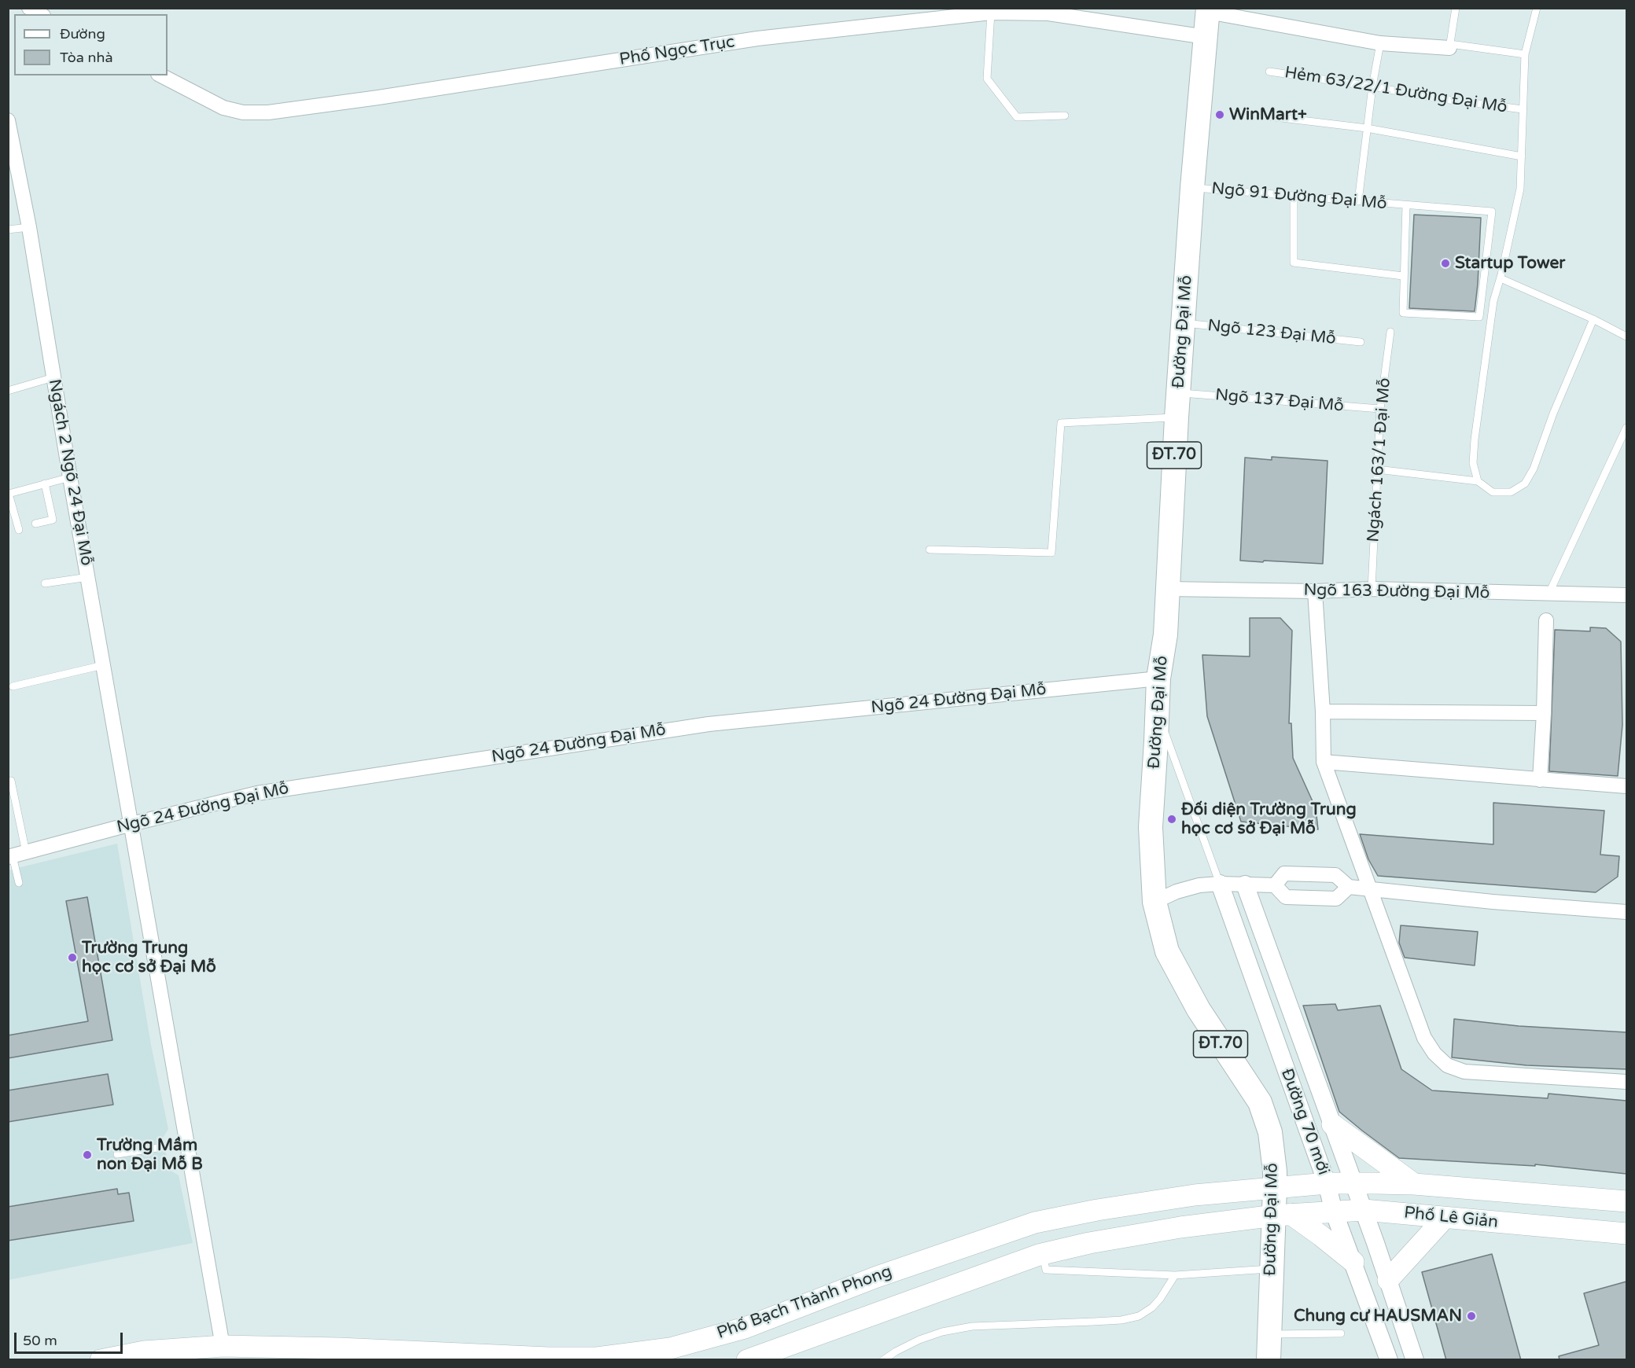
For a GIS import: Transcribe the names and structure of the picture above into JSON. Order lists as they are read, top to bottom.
{
  "streets": {
    "main road": [
      "Đường Đại Mỗ",
      "ĐT.70",
      "Phố Lê Giản",
      "Phố Bạch Thành Phong"
    ],
    "street": [
      "Phố Ngọc Trục",
      "Ngách 2 Ngõ 24 Đại Mỗ",
      "Ngõ 163 Đường Đại Mỗ",
      "Ngõ 24 Đường Đại Mỗ",
      "Đường 70 mới"
    ],
    "lane": [
      "Hẻm 63/22/1 Đường Đại Mỗ",
      "Ngõ 91 Đường Đại Mỗ",
      "Ngõ 123 Đại Mỗ",
      "Ngõ 137 Đại Mỗ",
      "Ngách 163/1 Đại Mỗ"
    ]
  },
  "crossings": [
    ["Phố Ngọc Trục", "Đường Đại Mỗ"],
    ["Ngõ 91 Đường Đại Mỗ", "Đường Đại Mỗ"],
    ["Đường Đại Mỗ", "Ngõ 123 Đại Mỗ"],
    ["Đường Đại Mỗ", "Ngõ 137 Đại Mỗ"],
    ["Đường Đại Mỗ", "Ngõ 163 Đường Đại Mỗ"],
    ["Đường Đại Mỗ", "Ngõ 24 Đường Đại Mỗ"],
    ["Đường Đại Mỗ", "Phố Lê Giản"],
    ["Đường Đại Mỗ", "Phố Bạch Thành Phong"],
    ["Ngõ 137 Đại Mỗ", "Ngách 163/1 Đại Mỗ"],
    ["Ngách 163/1 Đại Mỗ", "Ngõ 163 Đường Đại Mỗ"],
    ["Ngách 2 Ngõ 24 Đại Mỗ", "Ngõ 24 Đường Đại Mỗ"],
    ["Ngách 2 Ngõ 24 Đại Mỗ", "Phố Bạch Thành Phong"],
    ["Đường 70 mới", "Phố Lê Giản"],
    ["Phố Lê Giản", "Phố Bạch Thành Phong"]
  ],
  "places": [
    "WinMart+",
    "Startup Tower",
    "Đối diện Trường Trung học cơ sở Đại Mỗ",
    "Trường Trung học cơ sở Đại Mỗ",
    "Trường Mầm non Đại Mỗ B",
    "Chung cư HAUSMAN"
  ],
  "legend": ["Đường", "Tòa nhà"],
  "scale_bar": "50 m"
}
